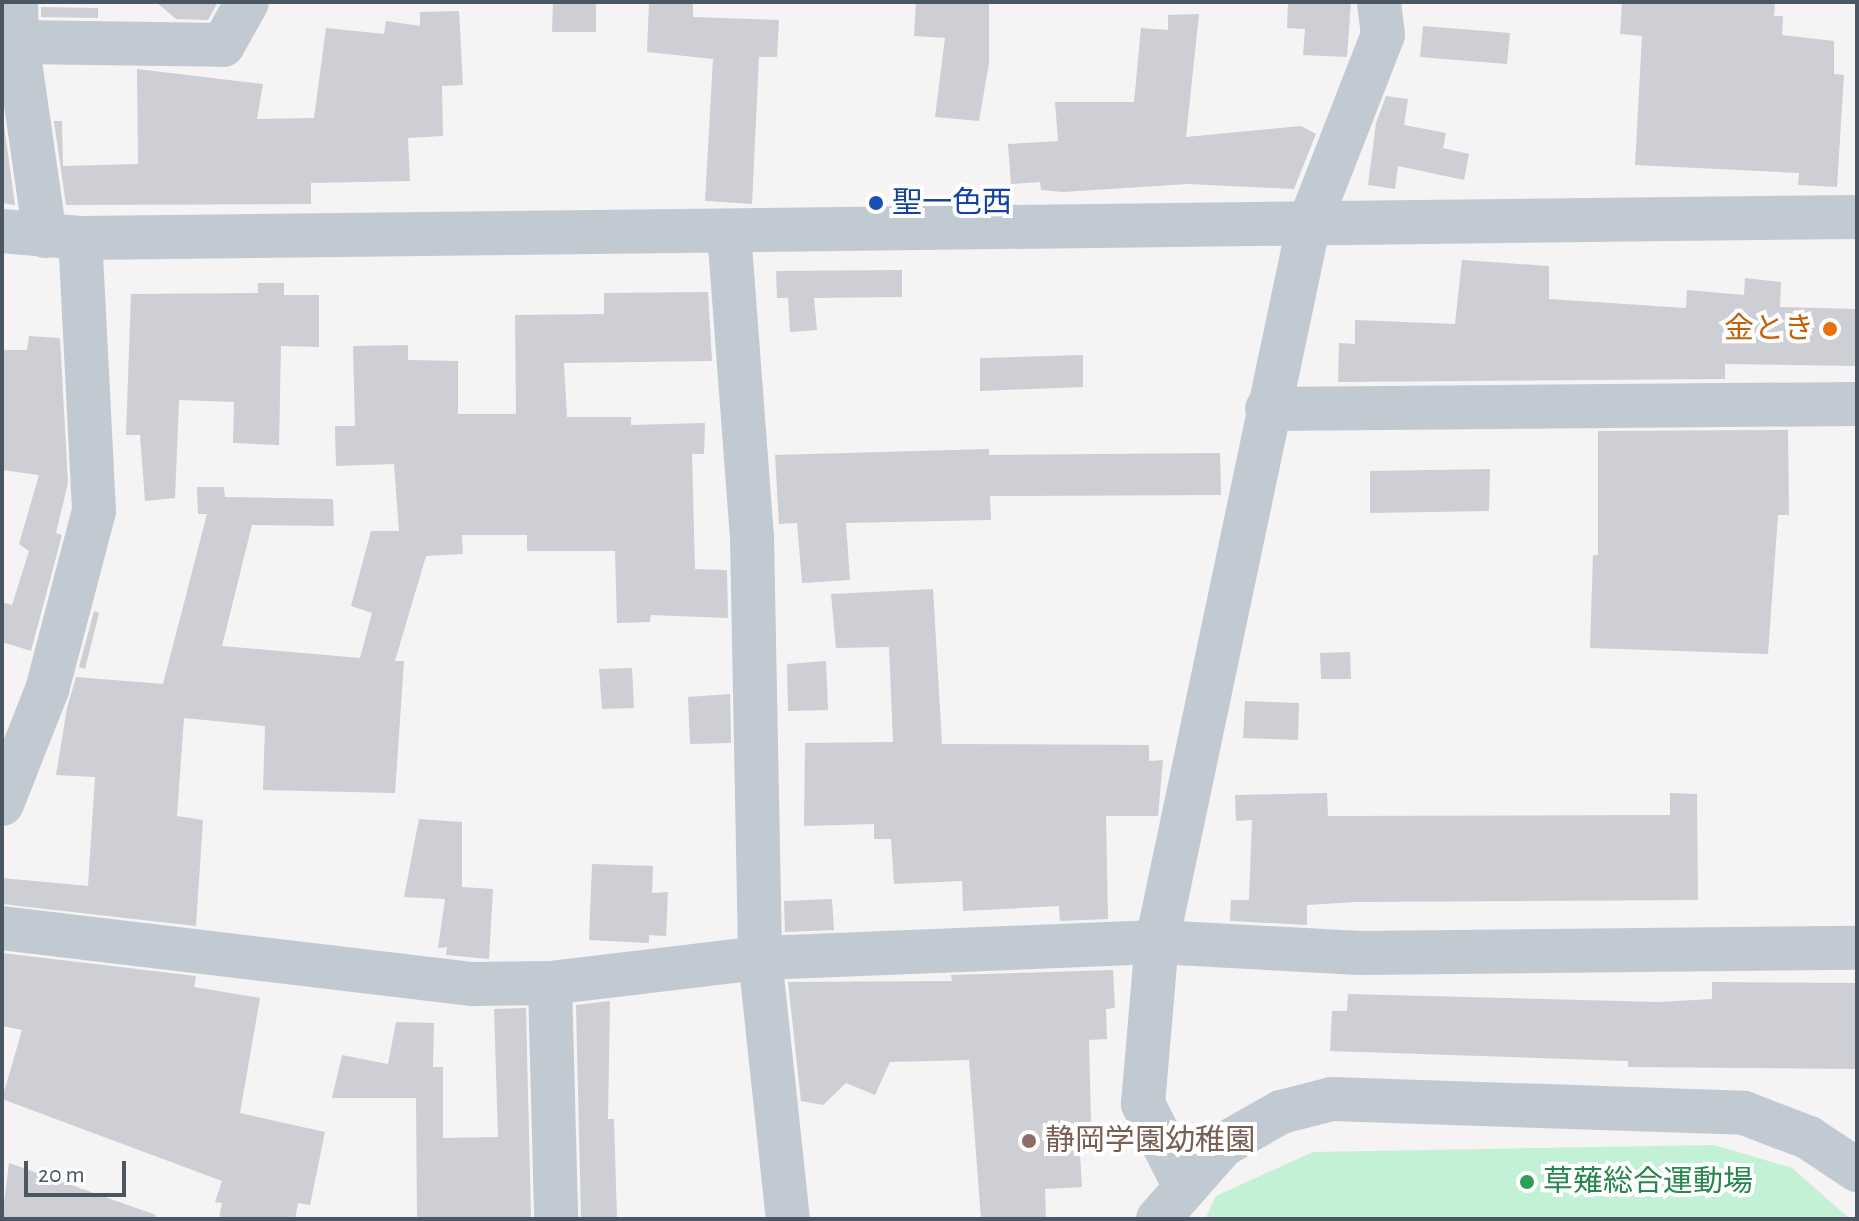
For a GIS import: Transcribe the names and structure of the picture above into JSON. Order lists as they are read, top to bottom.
{
  "places": [
    "聖一色西",
    "金とき",
    "静岡学園幼稚園",
    "草薙総合運動場"
  ],
  "scale_bar": "20 m"
}
